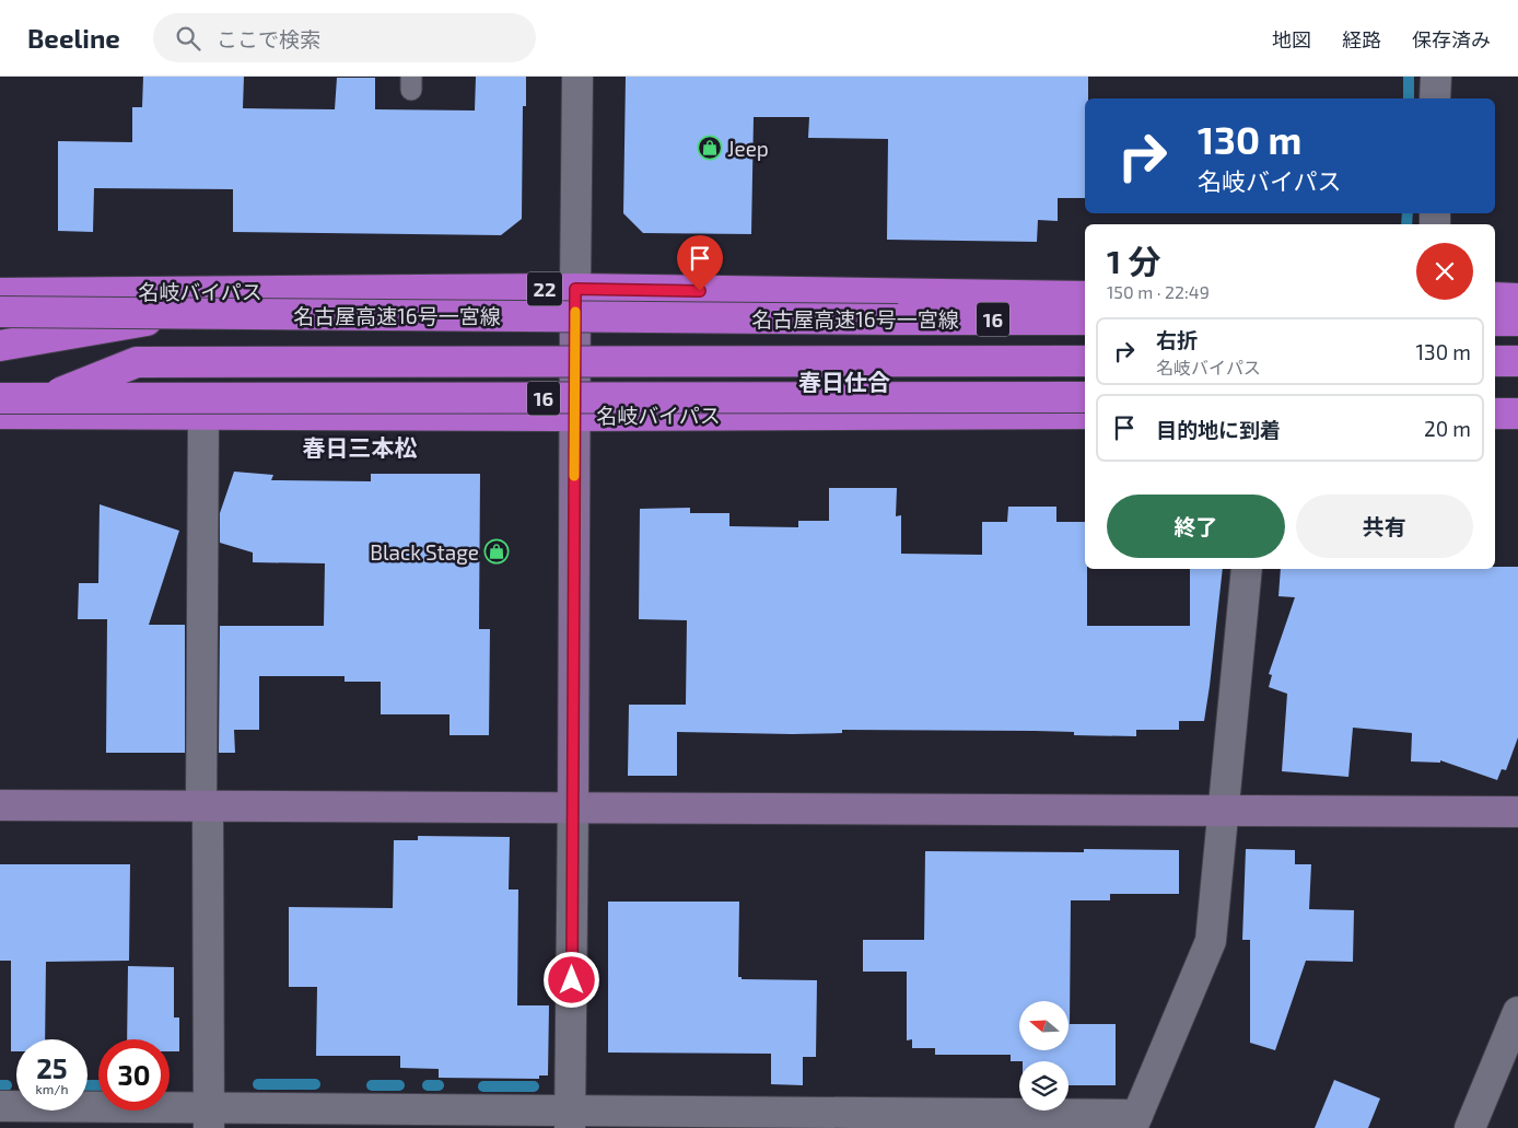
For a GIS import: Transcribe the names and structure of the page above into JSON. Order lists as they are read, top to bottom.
{
  "streets": {
    "highway": [
      "22",
      "名岐バイパス",
      "名古屋高速16号一宮線",
      "16"
    ]
  },
  "districts": ["春日仕合", "春日三本松"],
  "places": {
    "shop": ["Jeep", "Black Stage"]
  },
  "north": "left",
  "page": {
    "header": "Beeline",
    "search": "ここで検索",
    "nav": ["地図", "経路", "保存済み"],
    "turn": ["130 m", "名岐バイパス"],
    "heading": ["1 分", "150 m · 22:49"],
    "list": [
      {
        "name": "右折",
        "note": "名岐バイパス",
        "value": "130 m"
      },
      {
        "name": "目的地に到着",
        "value": "20 m"
      }
    ],
    "buttons": ["終了", "共有"],
    "speed": "25 km/h",
    "limit": "30"
  }
}
